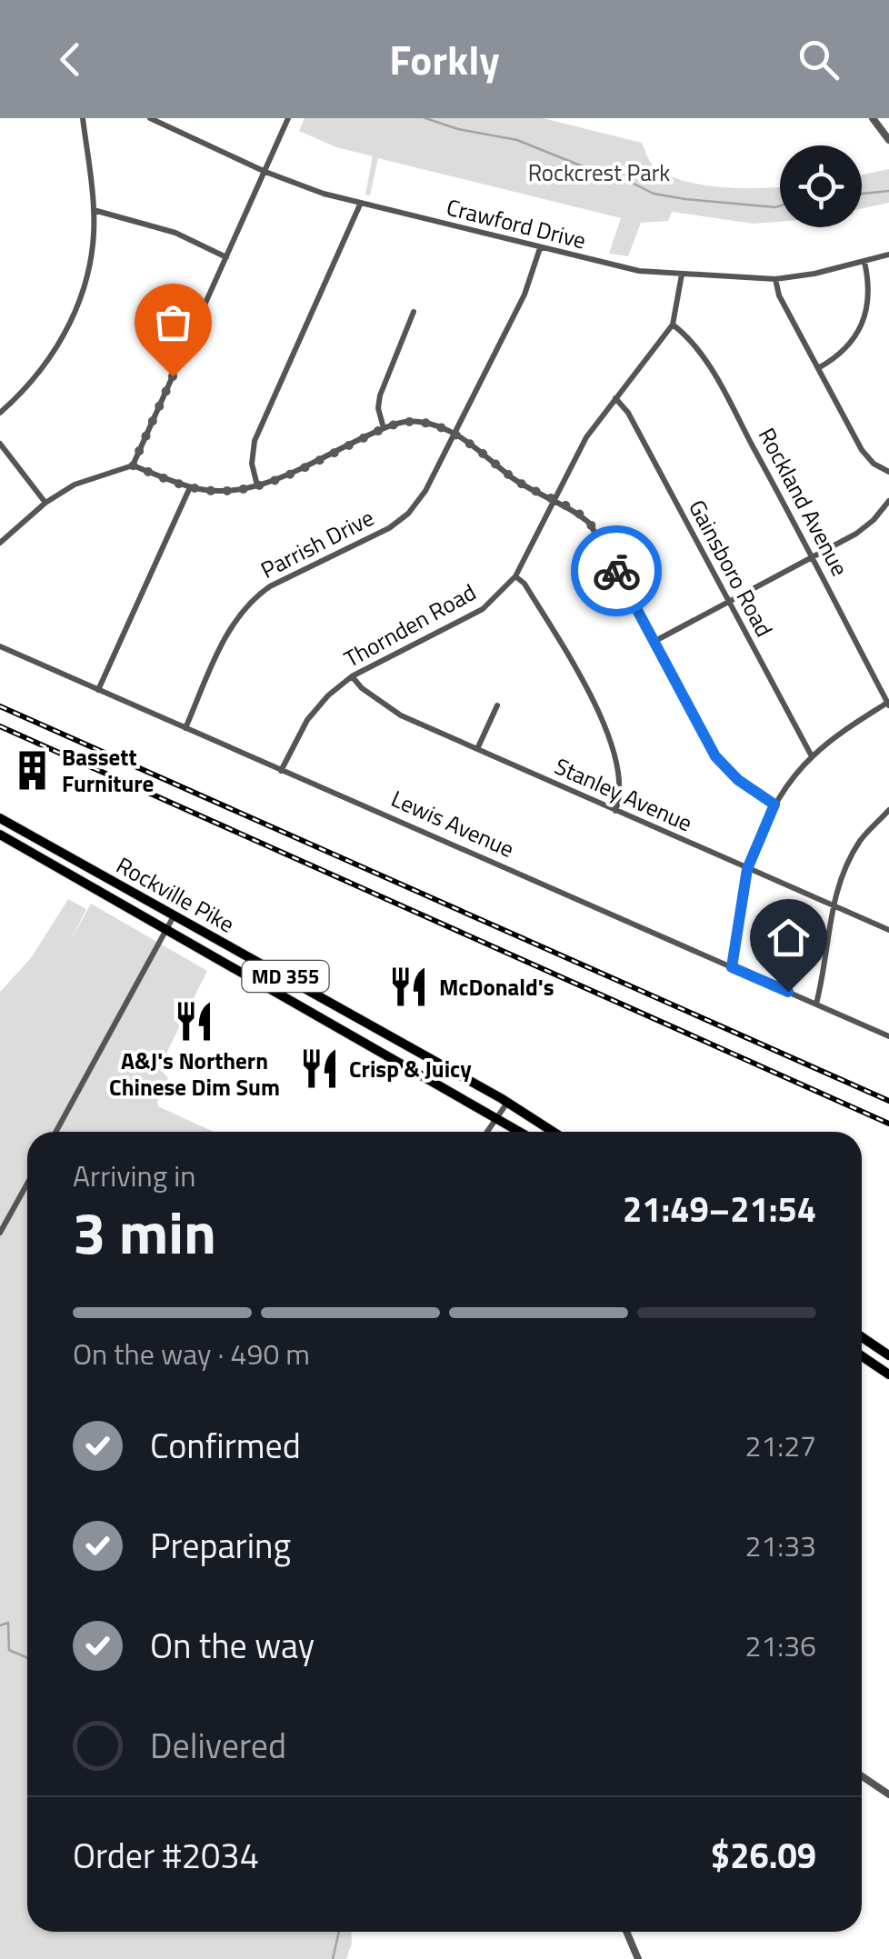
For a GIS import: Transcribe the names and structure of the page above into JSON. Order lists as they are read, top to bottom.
{
  "streets": {
    "main road": ["Rockville Pike", "MD 355"],
    "street": [
      "Crawford Drive",
      "Rockland Avenue",
      "Parrish Drive",
      "Gainsboro Road",
      "Thornden Road",
      "Stanley Avenue",
      "Lewis Avenue"
    ]
  },
  "crossings": [
    ["Crawford Drive", "Parrish Drive"],
    ["Crawford Drive", "Thornden Road"],
    ["Rockland Avenue", "Thornden Road"],
    ["Parrish Drive", "Lewis Avenue"],
    ["Gainsboro Road", "Thornden Road"],
    ["Thornden Road", "Stanley Avenue"],
    ["Thornden Road", "Lewis Avenue"]
  ],
  "parks": ["Rockcrest Park"],
  "places": {
    "building": ["Bassett Furniture"],
    "restaurant": ["McDonald's", "A&J's Northern Chinese Dim Sum", "Crisp & Juicy"]
  },
  "page": {
    "header": "Forkly",
    "heading": ["3 min", "Arriving in", "21:49–21:54"],
    "panel": ["Order #2034", "$26.09"],
    "bar": "On the way · 490 m",
    "list": [
      ["Confirmed", "21:27"],
      ["Preparing", "21:33"],
      ["On the way", "21:36"],
      "Delivered"
    ]
  }
}
